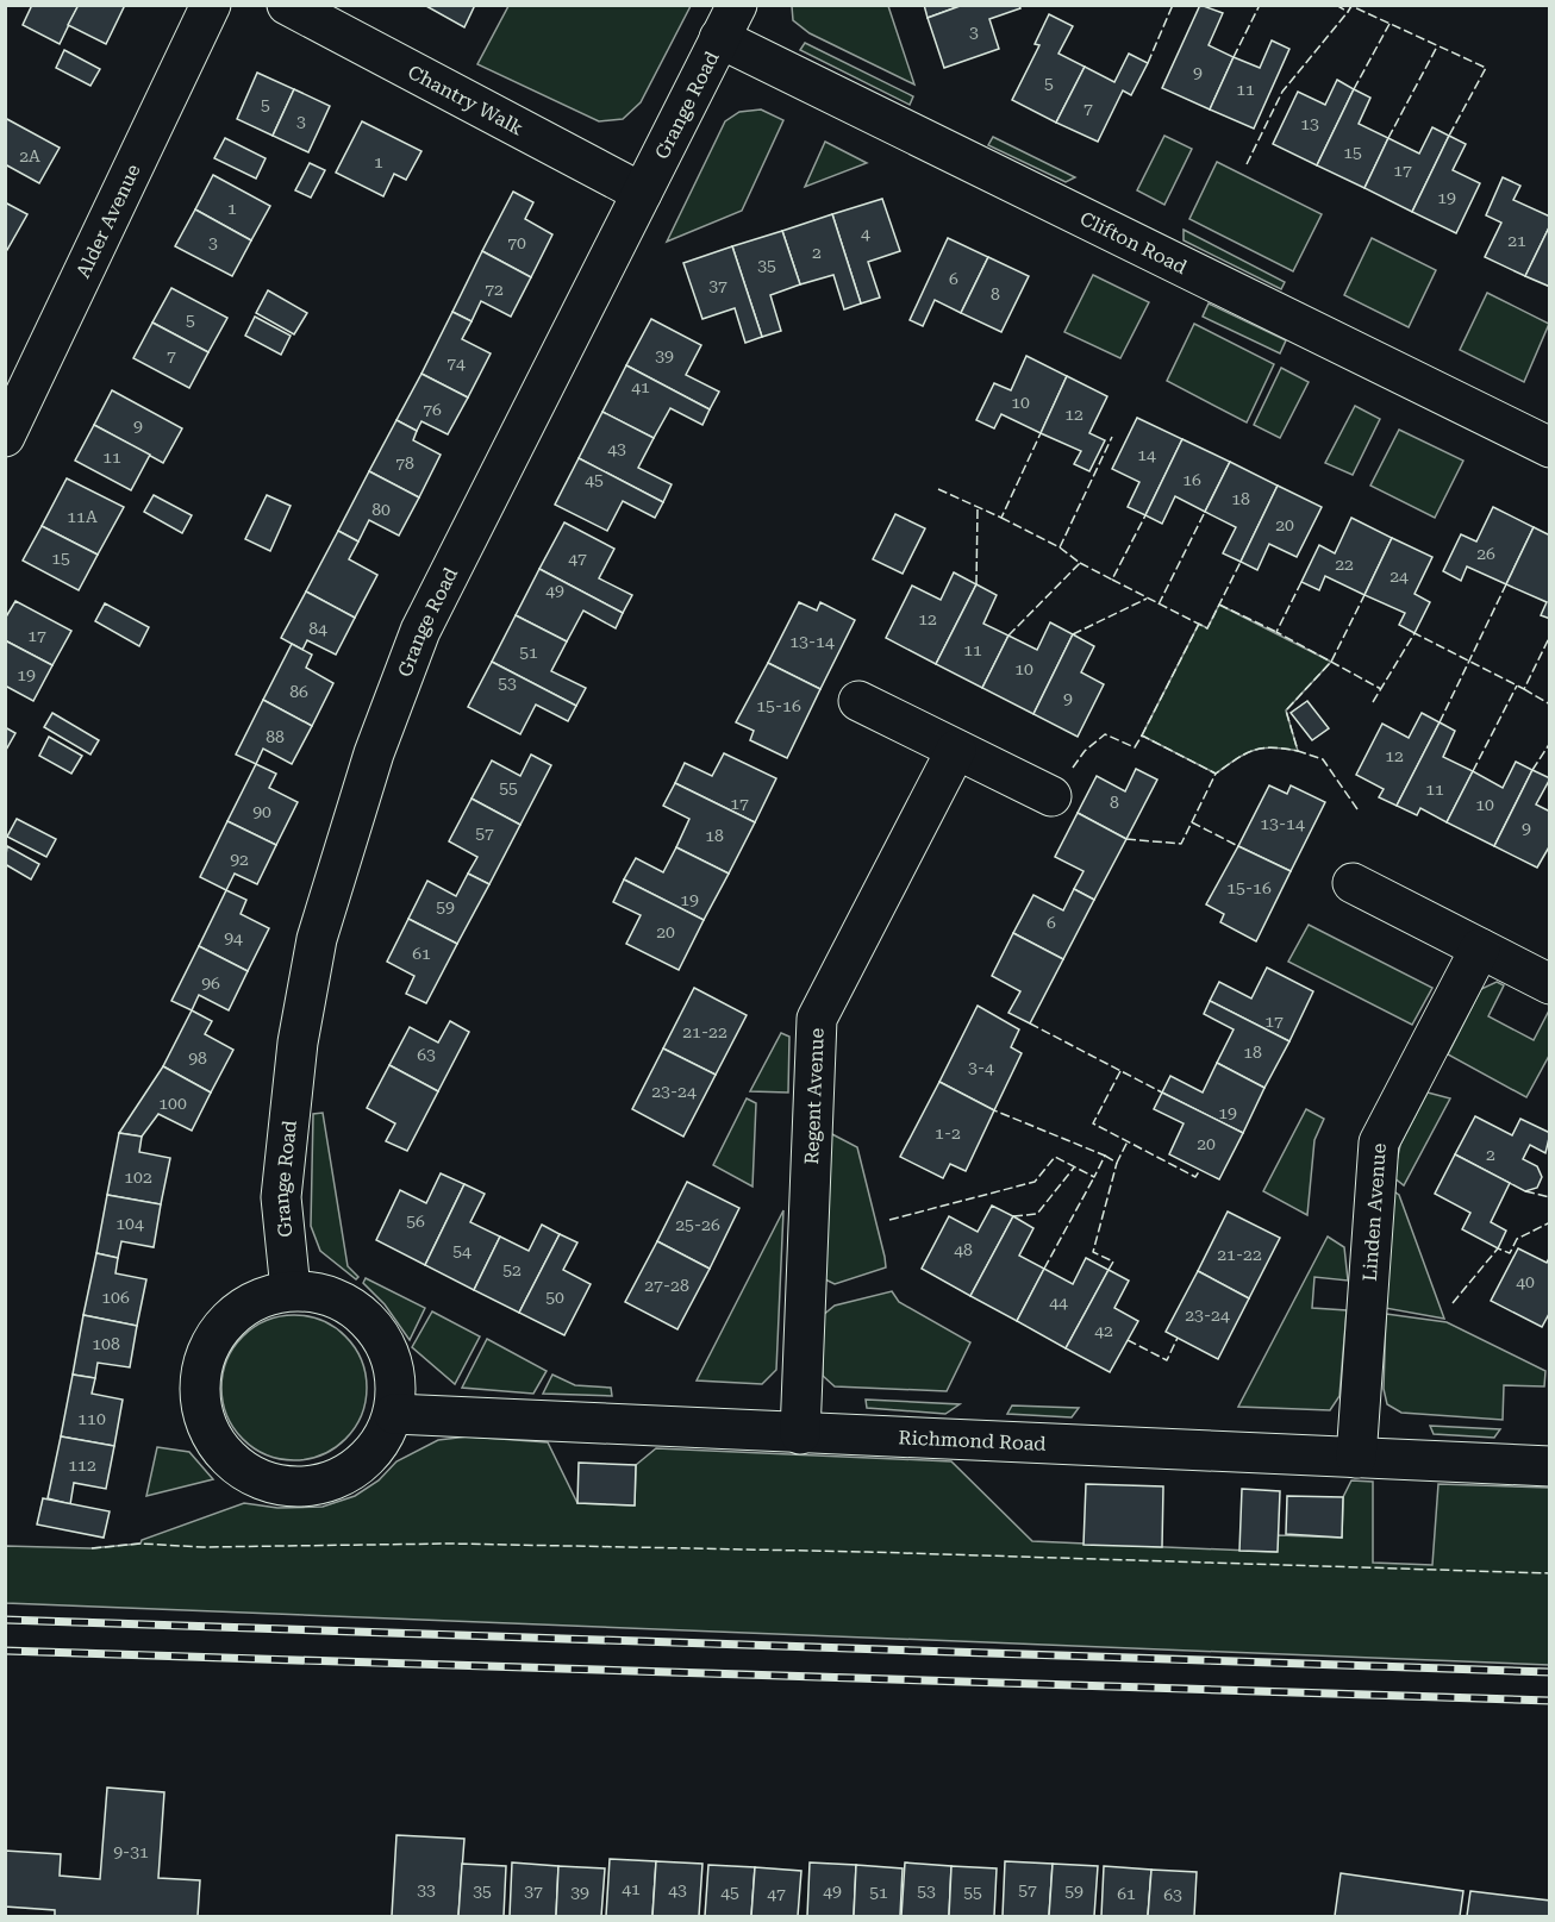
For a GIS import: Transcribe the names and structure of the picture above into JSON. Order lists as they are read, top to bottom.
{
  "streets": {
    "street": [
      "Chantry Walk",
      "Grange Road",
      "Alder Avenue",
      "Clifton Road",
      "Regent Avenue",
      "Linden Avenue",
      "Richmond Road"
    ]
  },
  "crossings": [
    ["Chantry Walk", "Grange Road"],
    ["Grange Road", "Clifton Road"],
    ["Grange Road", "Richmond Road"],
    ["Regent Avenue", "Richmond Road"],
    ["Linden Avenue", "Richmond Road"]
  ],
  "house_numbers": [
    "3",
    "9",
    "5",
    "11",
    "5",
    "7",
    "3",
    "13",
    "15",
    "2A",
    "1",
    "17",
    "19",
    "1",
    "4",
    "21",
    "3",
    "70",
    "2",
    "35",
    "6",
    "37",
    "72",
    "8",
    "5",
    "7",
    "39",
    "74",
    "41",
    "10",
    "76",
    "12",
    "9",
    "43",
    "14",
    "11",
    "78",
    "45",
    "16",
    "18",
    "80",
    "11A",
    "20",
    "26",
    "15",
    "47",
    "22",
    "24",
    "49",
    "12",
    "84",
    "17",
    "13-14",
    "11",
    "51",
    "10",
    "19",
    "53",
    "86",
    "9",
    "15-16",
    "88",
    "12",
    "55",
    "11",
    "8",
    "17",
    "10",
    "90",
    "13-14",
    "9",
    "57",
    "18",
    "92",
    "15-16",
    "19",
    "59",
    "6",
    "20",
    "94",
    "61",
    "96",
    "17",
    "21-22",
    "18",
    "63",
    "98",
    "3-4",
    "23-24",
    "100",
    "19",
    "1-2",
    "20",
    "2",
    "102",
    "56",
    "104",
    "25-26",
    "48",
    "54",
    "21-22",
    "52",
    "40",
    "27-28",
    "106",
    "50",
    "44",
    "23-24",
    "42",
    "108",
    "110",
    "112",
    "9-31",
    "41",
    "33",
    "43",
    "57",
    "35",
    "37",
    "49",
    "53",
    "59",
    "39",
    "45",
    "51",
    "55",
    "47",
    "61",
    "63"
  ]
}
